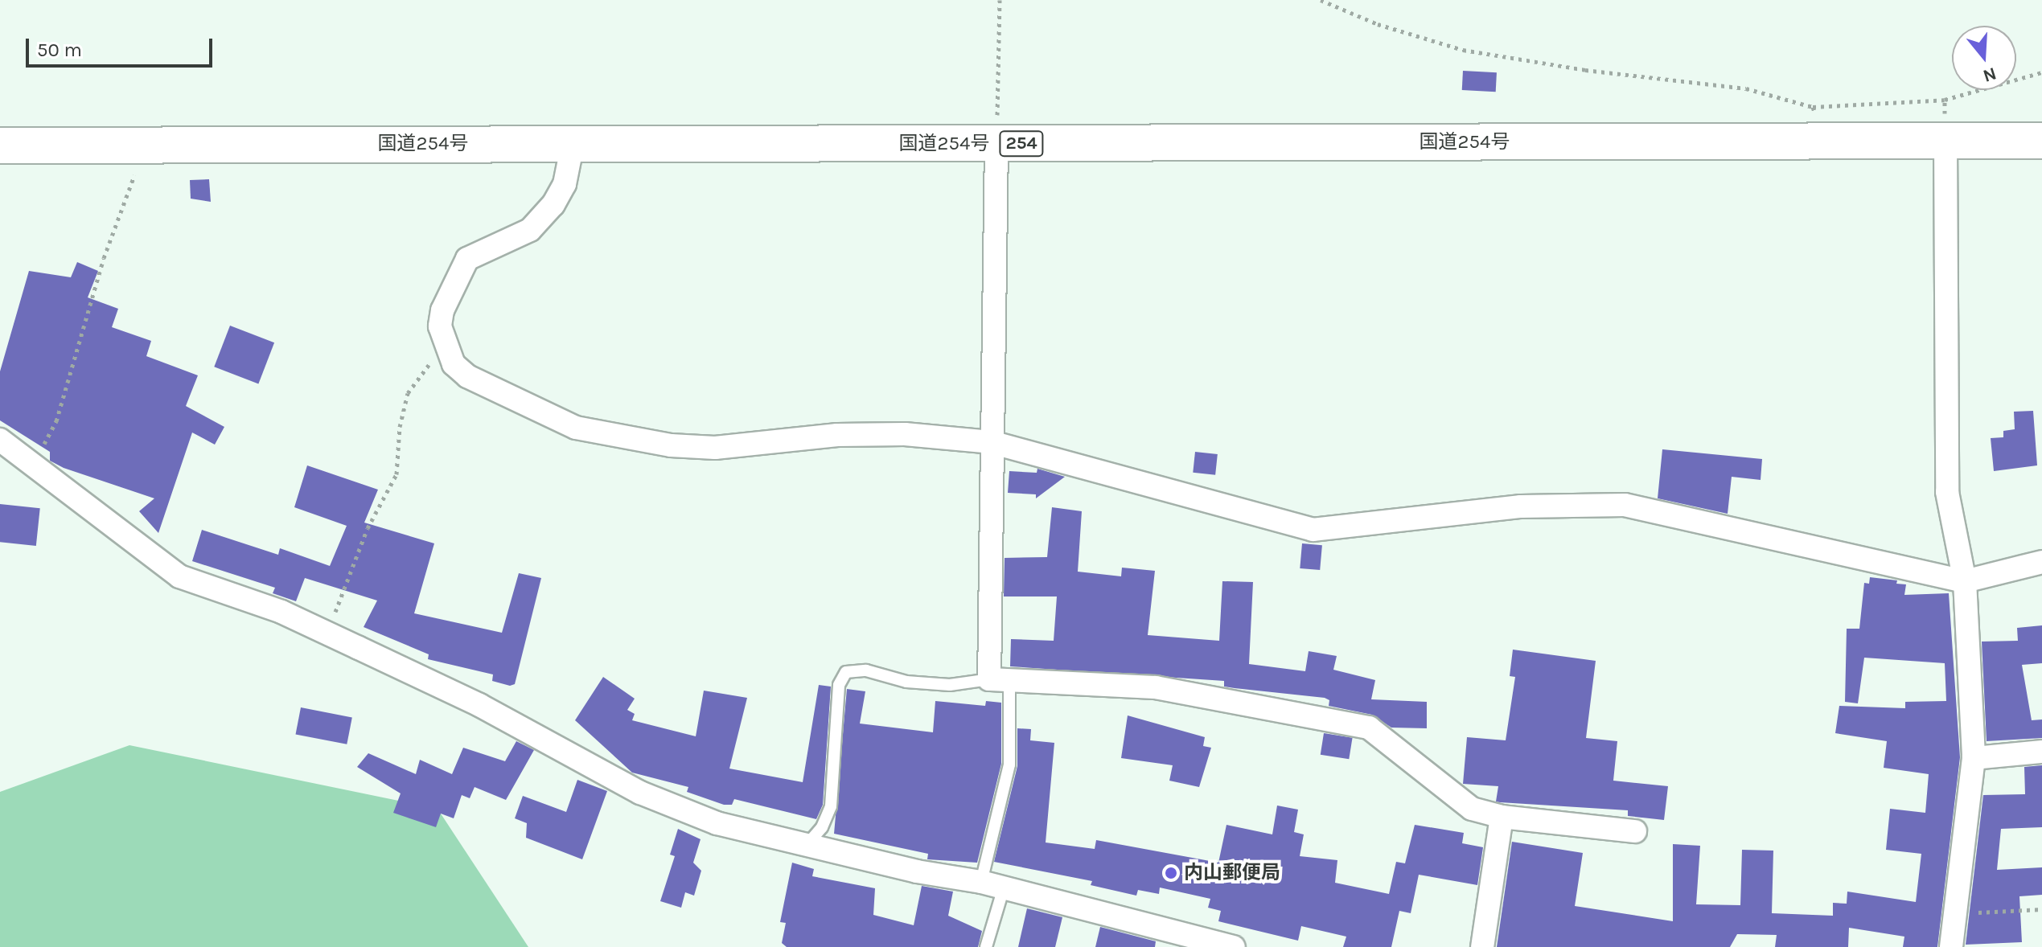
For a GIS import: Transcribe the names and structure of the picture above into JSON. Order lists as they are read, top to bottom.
{
  "streets": {
    "highway": ["国道254号", "254"]
  },
  "places": ["内山郵便局"],
  "scale_bar": "50 m",
  "north": "bottom"
}
